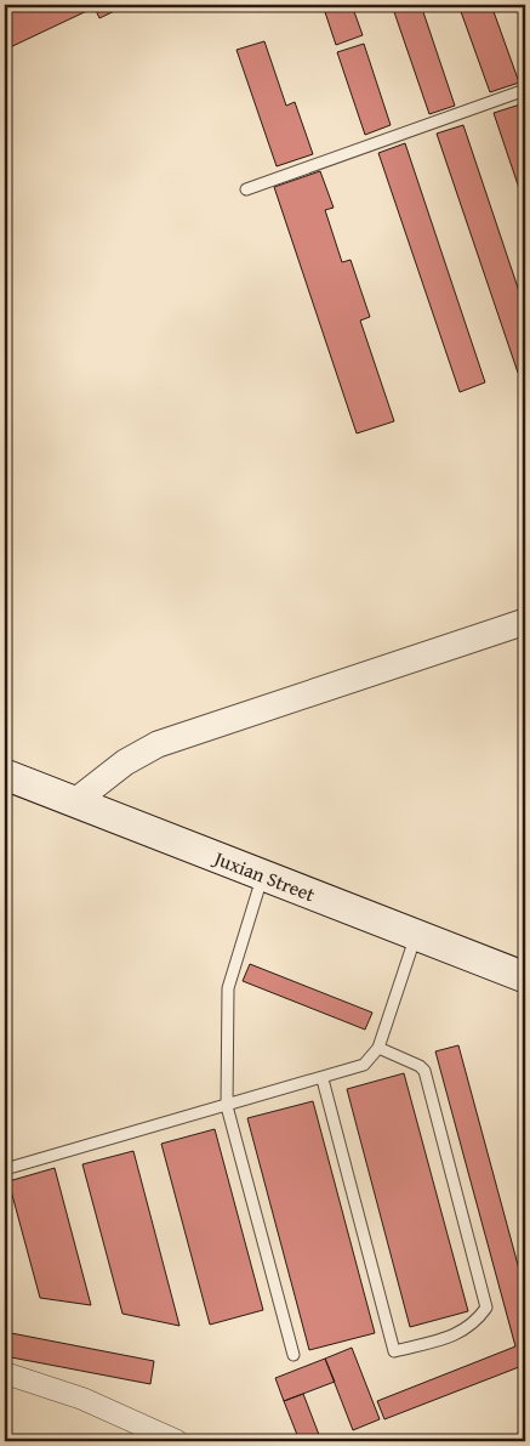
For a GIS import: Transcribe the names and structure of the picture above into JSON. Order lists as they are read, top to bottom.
{
  "streets": {
    "main road": ["Juxian Street"]
  }
}
